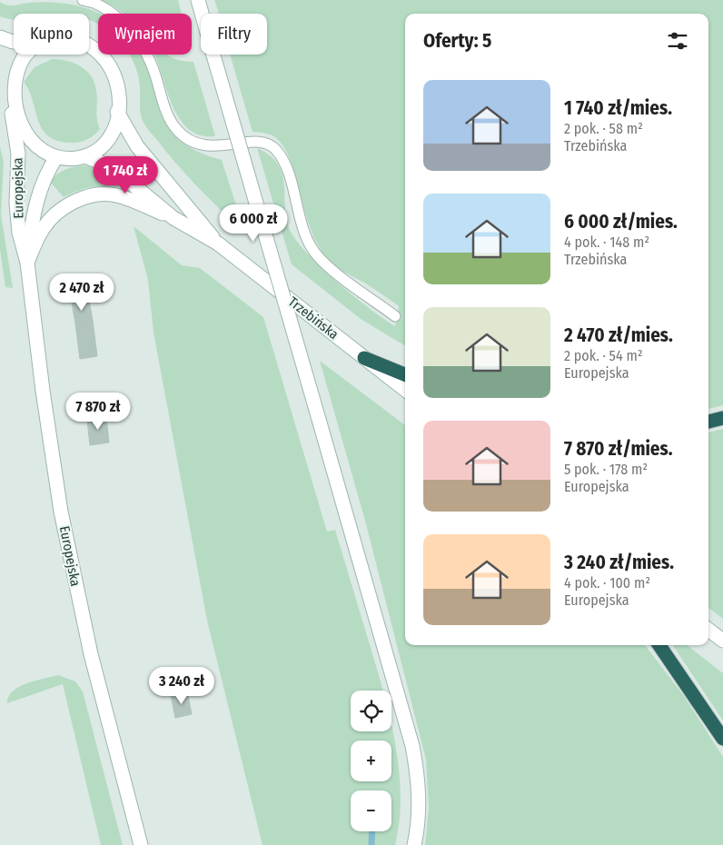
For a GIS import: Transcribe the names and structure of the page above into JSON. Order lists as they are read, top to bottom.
{
  "streets": {
    "main road": ["Europejska", "Trzebińska"]
  },
  "page": {
    "chip": ["Kupno", "Wynajem", "Filtry"],
    "heading": "Oferty: 5",
    "list": [
      {
        "name": "1 740 zł/mies.",
        "note": "2 pok. · 58 m² · Trzebińska"
      },
      {
        "name": "6 000 zł/mies.",
        "note": "4 pok. · 148 m² · Trzebińska"
      },
      {
        "name": "2 470 zł/mies.",
        "note": "2 pok. · 54 m² · Europejska"
      },
      {
        "name": "7 870 zł/mies.",
        "note": "5 pok. · 178 m² · Europejska"
      },
      {
        "name": "3 240 zł/mies.",
        "note": "4 pok. · 100 m² · Europejska"
      }
    ],
    "price": [
      "1 740 zł",
      "6 000 zł",
      "2 470 zł",
      "7 870 zł",
      "3 240 zł"
    ],
    "map_buttons": ["+", "−"]
  }
}
